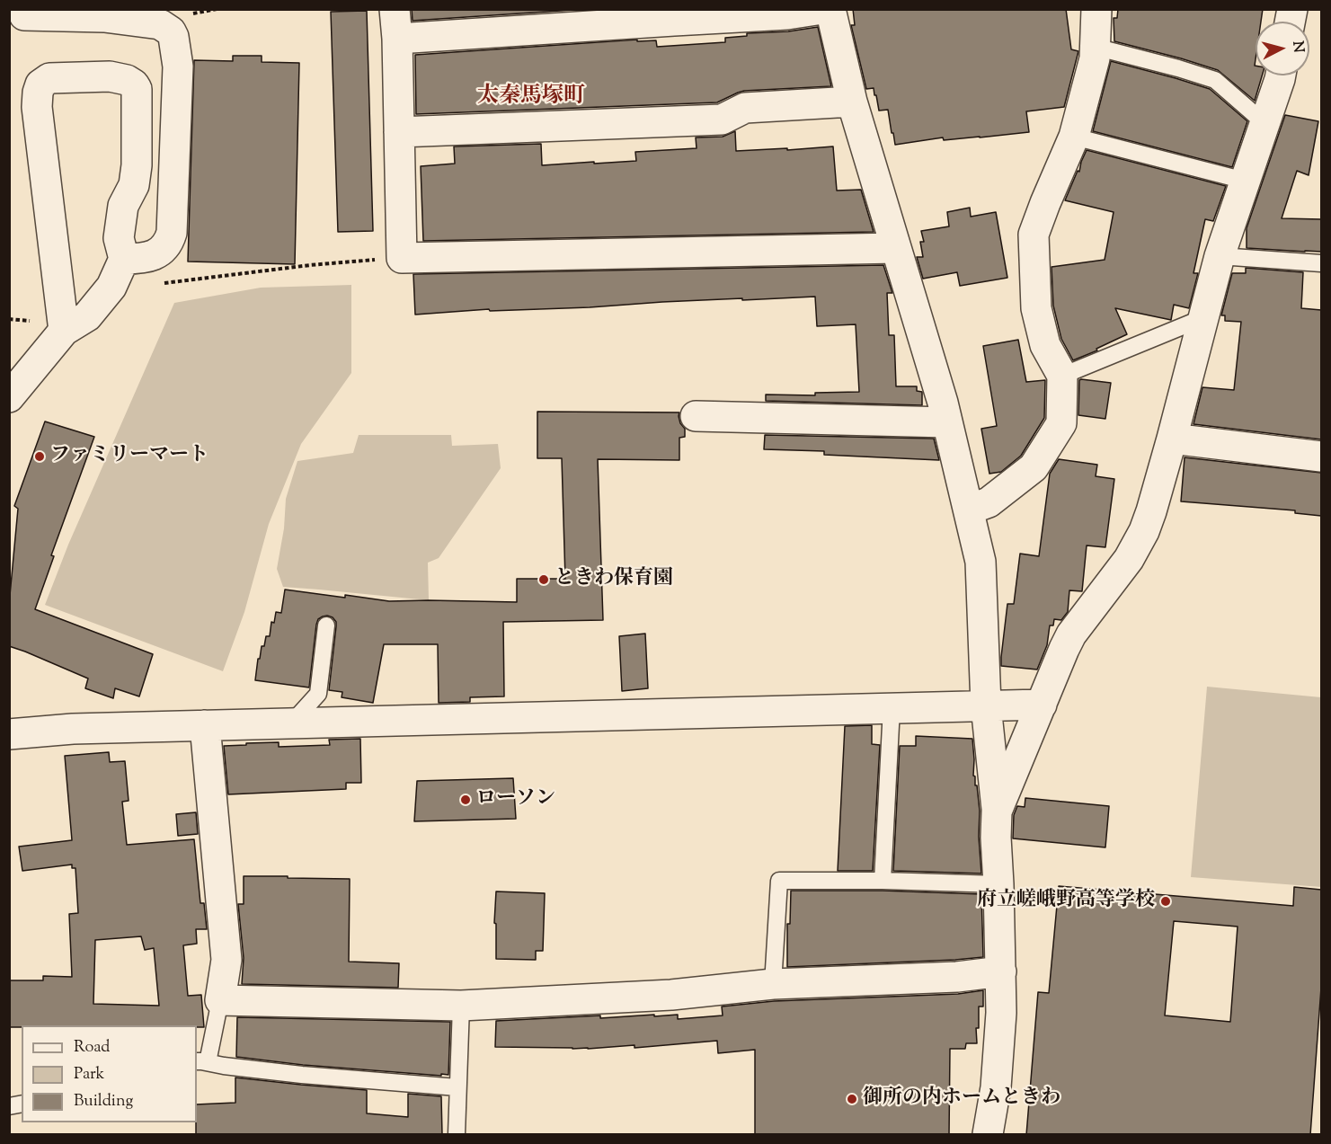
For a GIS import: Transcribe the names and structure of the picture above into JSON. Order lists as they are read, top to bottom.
{
  "districts": ["太秦馬塚町"],
  "places": [
    "ファミリーマート",
    "ときわ保育園",
    "ローソン",
    "府立嵯峨野高等学校",
    "御所の内ホームときわ"
  ],
  "legend": ["Road", "Park", "Building"],
  "north": "right"
}
